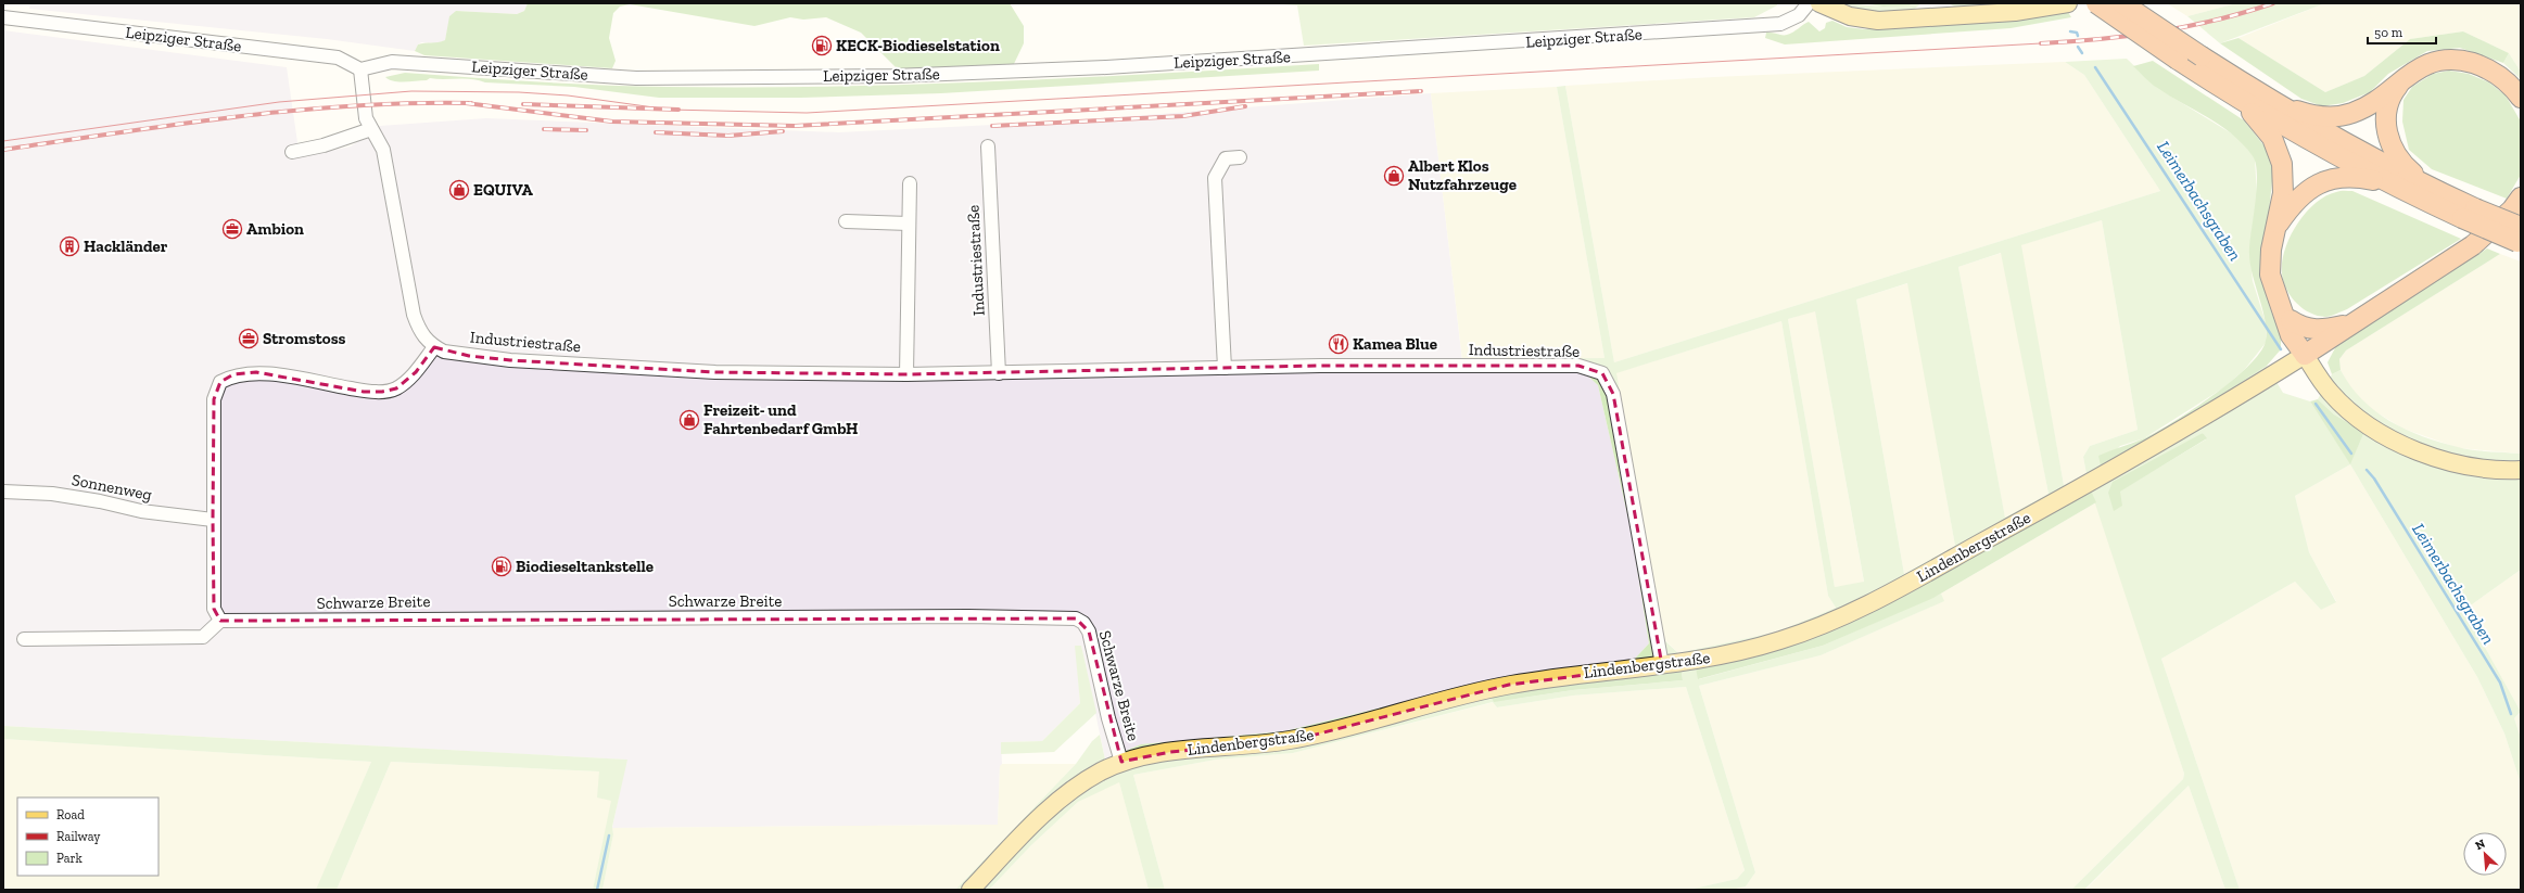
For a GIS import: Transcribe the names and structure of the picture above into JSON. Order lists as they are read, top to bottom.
{
  "streets": {
    "main road": ["Lindenbergstraße"],
    "street": [
      "Leipziger Straße",
      "Industriestraße",
      "Sonnenweg",
      "Schwarze Breite"
    ]
  },
  "crossings": [
    ["Industriestraße", "Lindenbergstraße"],
    ["Lindenbergstraße", "Schwarze Breite"]
  ],
  "water": ["Leimerbachsgraben"],
  "places": {
    "fuel station": ["KECK-Biodieselstation", "Biodieseltankstelle"],
    "shop": ["Albert Klos Nutzfahrzeuge", "EQUIVA", "Freizeit- und Fahrtenbedarf GmbH"],
    "office": ["Ambion", "Stromstoss"],
    "building": ["Hackländer"],
    "restaurant": ["Kamea Blue"]
  },
  "legend": ["Road", "Railway", "Park"],
  "scale_bar": "50 m",
  "north": "top left"
}
